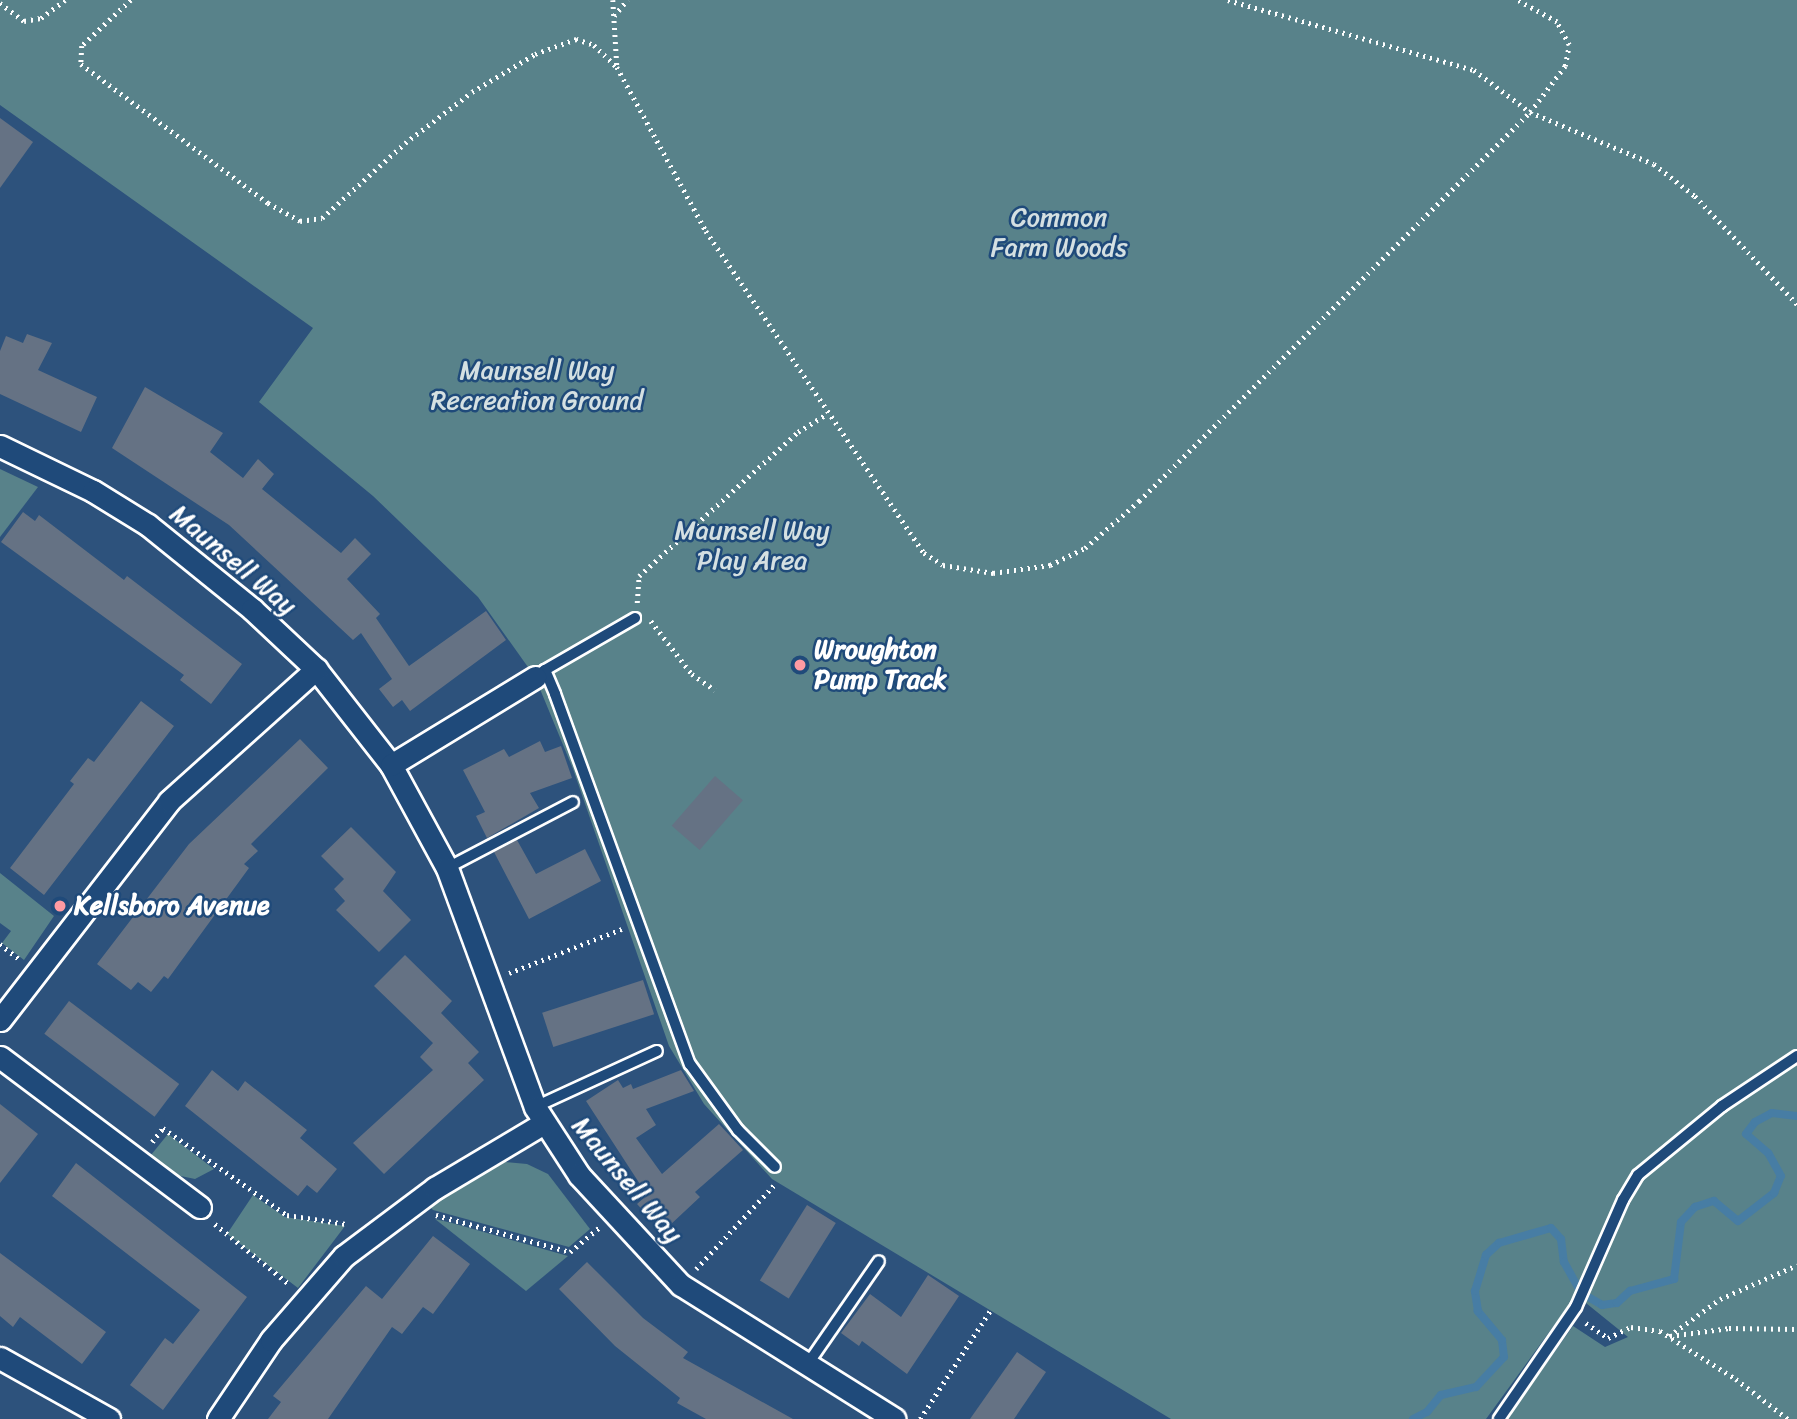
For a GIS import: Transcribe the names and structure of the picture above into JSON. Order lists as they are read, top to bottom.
{
  "streets": {
    "street": ["Maunsell Way"]
  },
  "parks": ["Common Farm Woods", "Maunsell Way Recreation Ground", "Maunsell Way Play Area"],
  "places": ["Wroughton Pump Track", "Kellsboro Avenue"]
}
